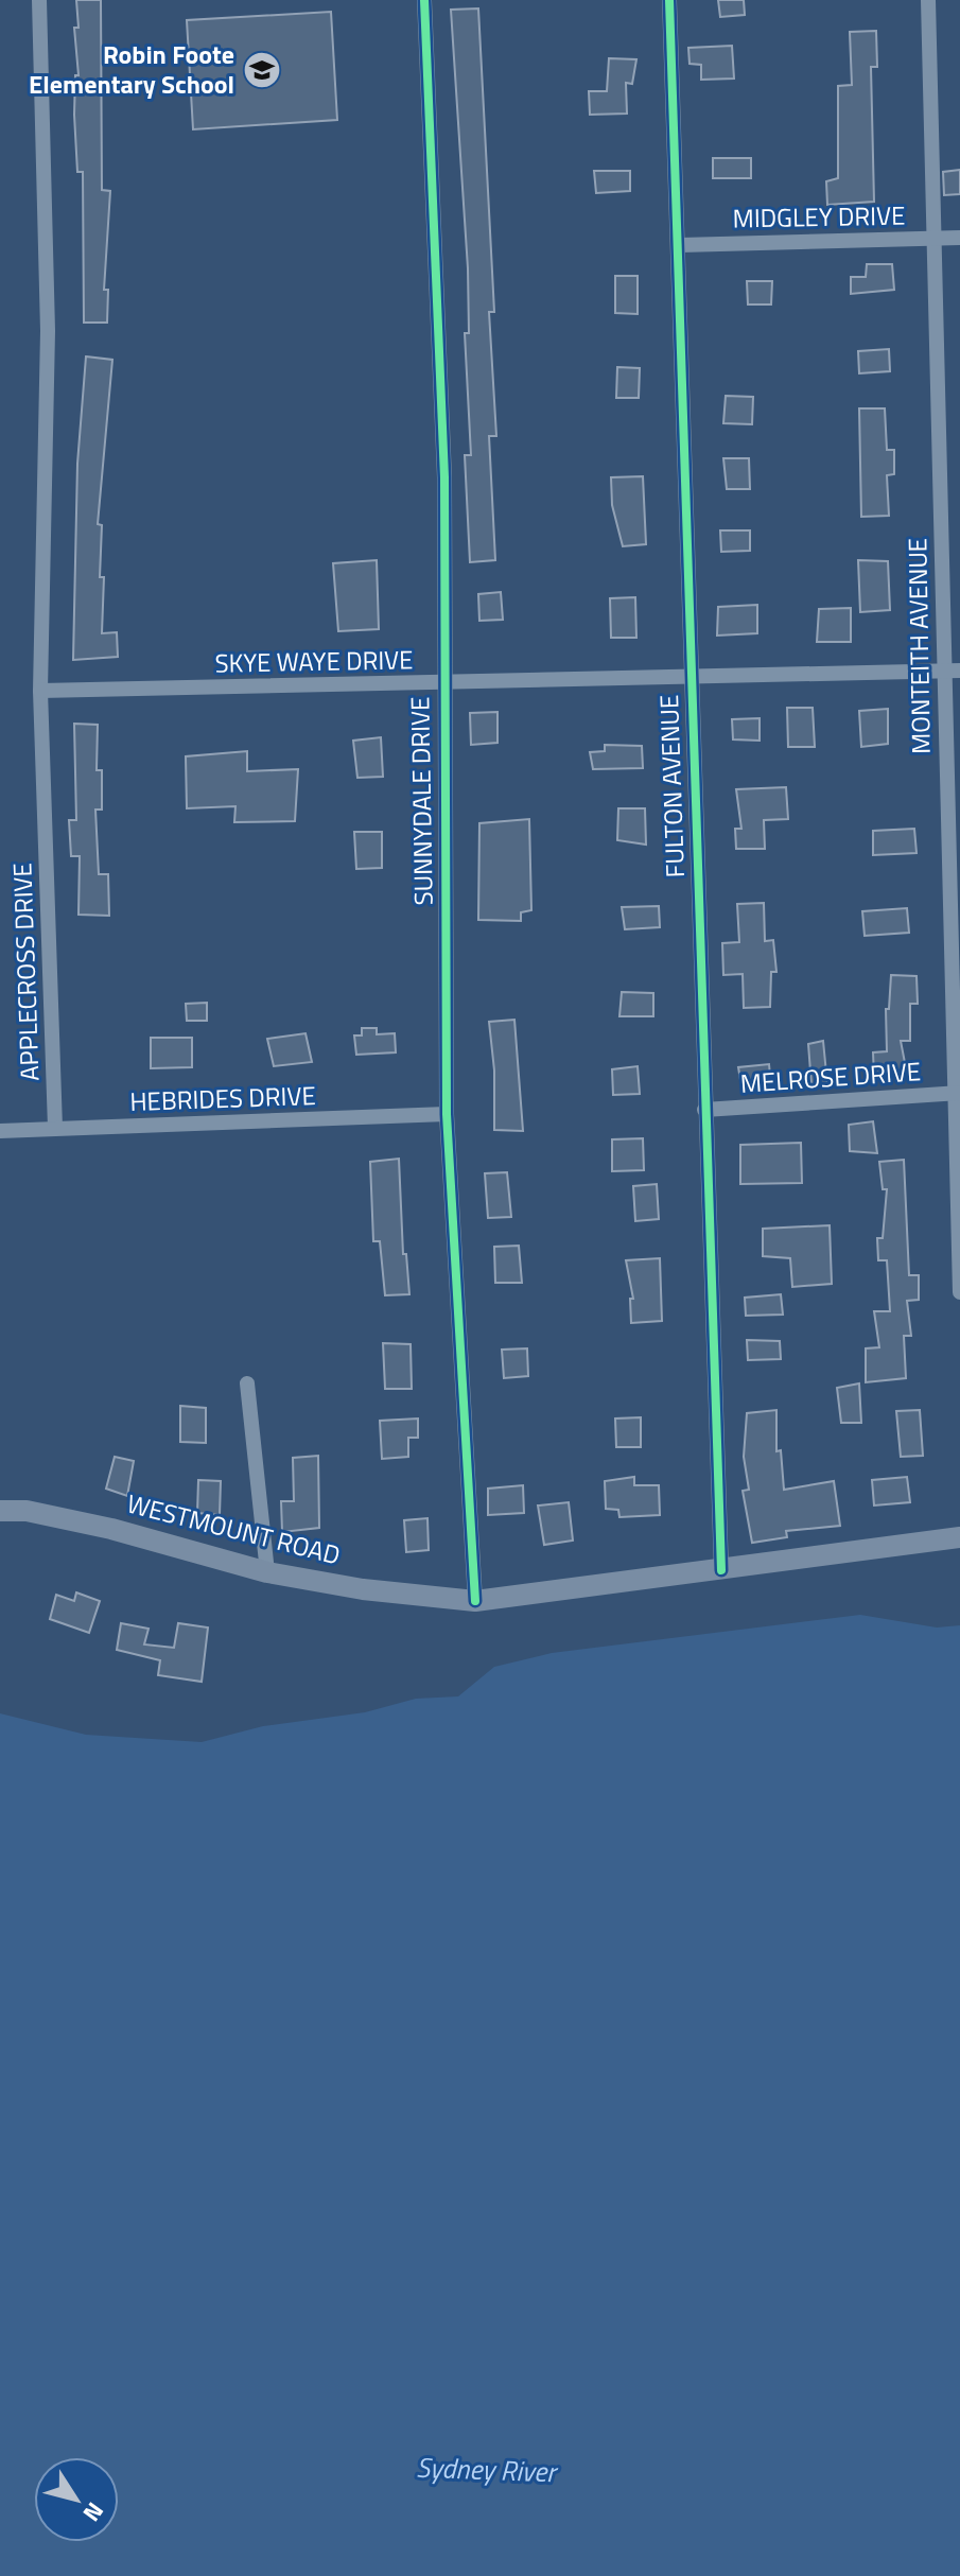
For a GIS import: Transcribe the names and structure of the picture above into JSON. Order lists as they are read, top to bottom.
{
  "streets": {
    "main road": ["WESTMOUNT ROAD"],
    "street": [
      "MIDGLEY DRIVE",
      "MONTEITH AVENUE",
      "SKYE WAYE DRIVE",
      "FULTON AVENUE",
      "SUNNYDALE DRIVE",
      "APPLECROSS DRIVE",
      "MELROSE DRIVE",
      "HEBRIDES DRIVE"
    ]
  },
  "crossings": [
    ["MIDGLEY DRIVE", "MONTEITH AVENUE"],
    ["MIDGLEY DRIVE", "FULTON AVENUE"],
    ["MONTEITH AVENUE", "SKYE WAYE DRIVE"],
    ["MONTEITH AVENUE", "MELROSE DRIVE"],
    ["SKYE WAYE DRIVE", "FULTON AVENUE"],
    ["SKYE WAYE DRIVE", "SUNNYDALE DRIVE"],
    ["SKYE WAYE DRIVE", "APPLECROSS DRIVE"],
    ["FULTON AVENUE", "MELROSE DRIVE"],
    ["FULTON AVENUE", "WESTMOUNT ROAD"],
    ["SUNNYDALE DRIVE", "HEBRIDES DRIVE"],
    ["SUNNYDALE DRIVE", "WESTMOUNT ROAD"],
    ["APPLECROSS DRIVE", "HEBRIDES DRIVE"]
  ],
  "water": ["Sydney River"],
  "places": {
    "school or university": ["Robin Foote Elementary School"]
  },
  "north": "bottom right"
}
